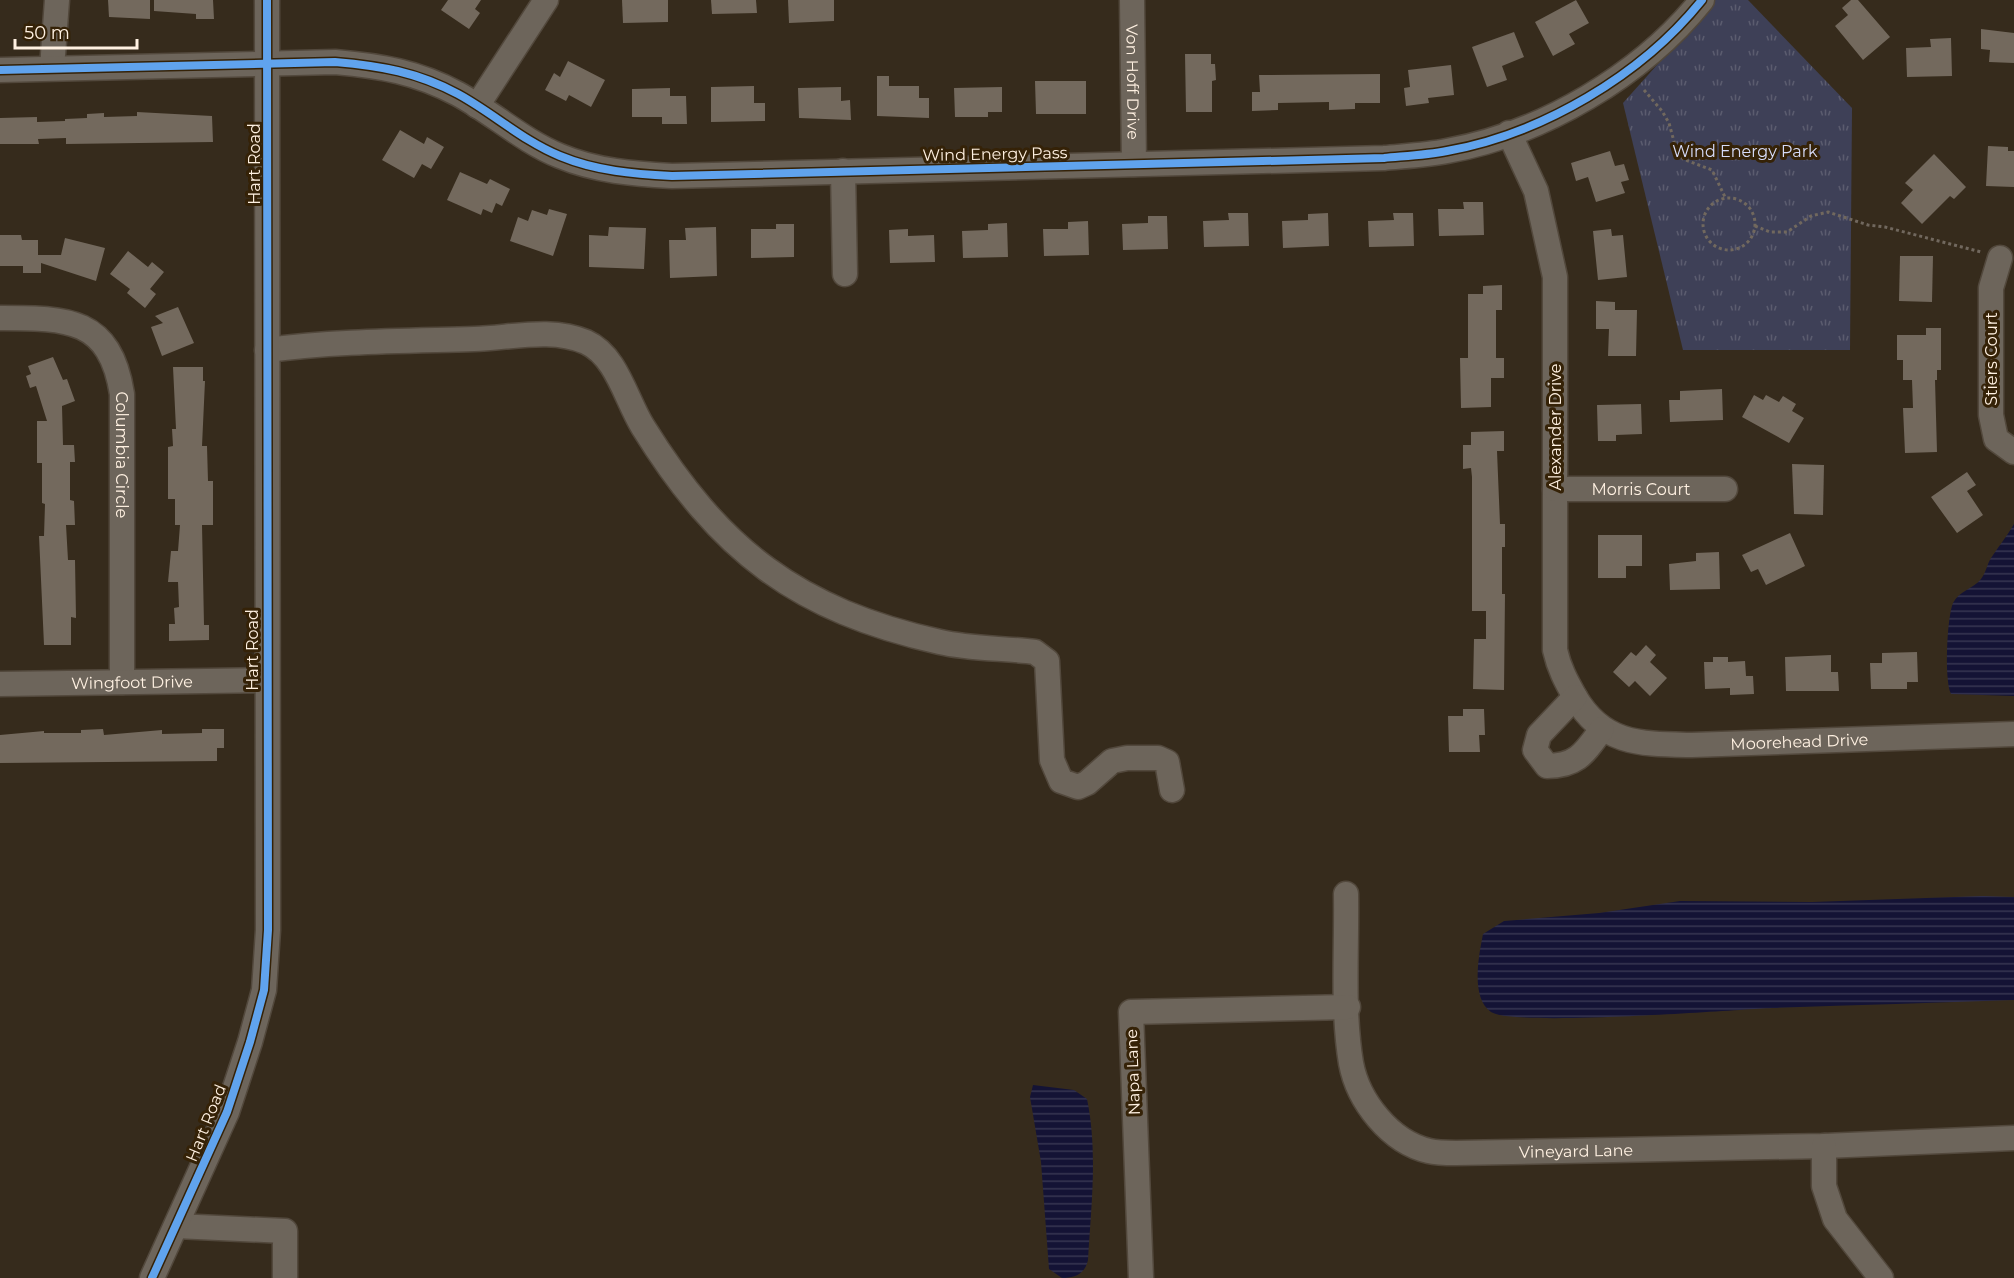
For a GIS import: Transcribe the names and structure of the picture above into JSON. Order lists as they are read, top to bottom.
{
  "streets": {
    "street": [
      "Von Hoff Drive",
      "Wind Energy Pass",
      "Hart Road",
      "Stiers Court",
      "Alexander Drive",
      "Columbia Circle",
      "Morris Court",
      "Wingfoot Drive",
      "Moorehead Drive",
      "Napa Lane",
      "Vineyard Lane"
    ]
  },
  "crossings": [
    ["Von Hoff Drive", "Wind Energy Pass"],
    ["Wind Energy Pass", "Hart Road"],
    ["Wind Energy Pass", "Alexander Drive"],
    ["Hart Road", "Wingfoot Drive"],
    ["Alexander Drive", "Morris Court"],
    ["Alexander Drive", "Moorehead Drive"],
    ["Columbia Circle", "Wingfoot Drive"],
    ["Napa Lane", "Vineyard Lane"]
  ],
  "parks": ["Wind Energy Park"],
  "scale_bar": "50 m"
}
